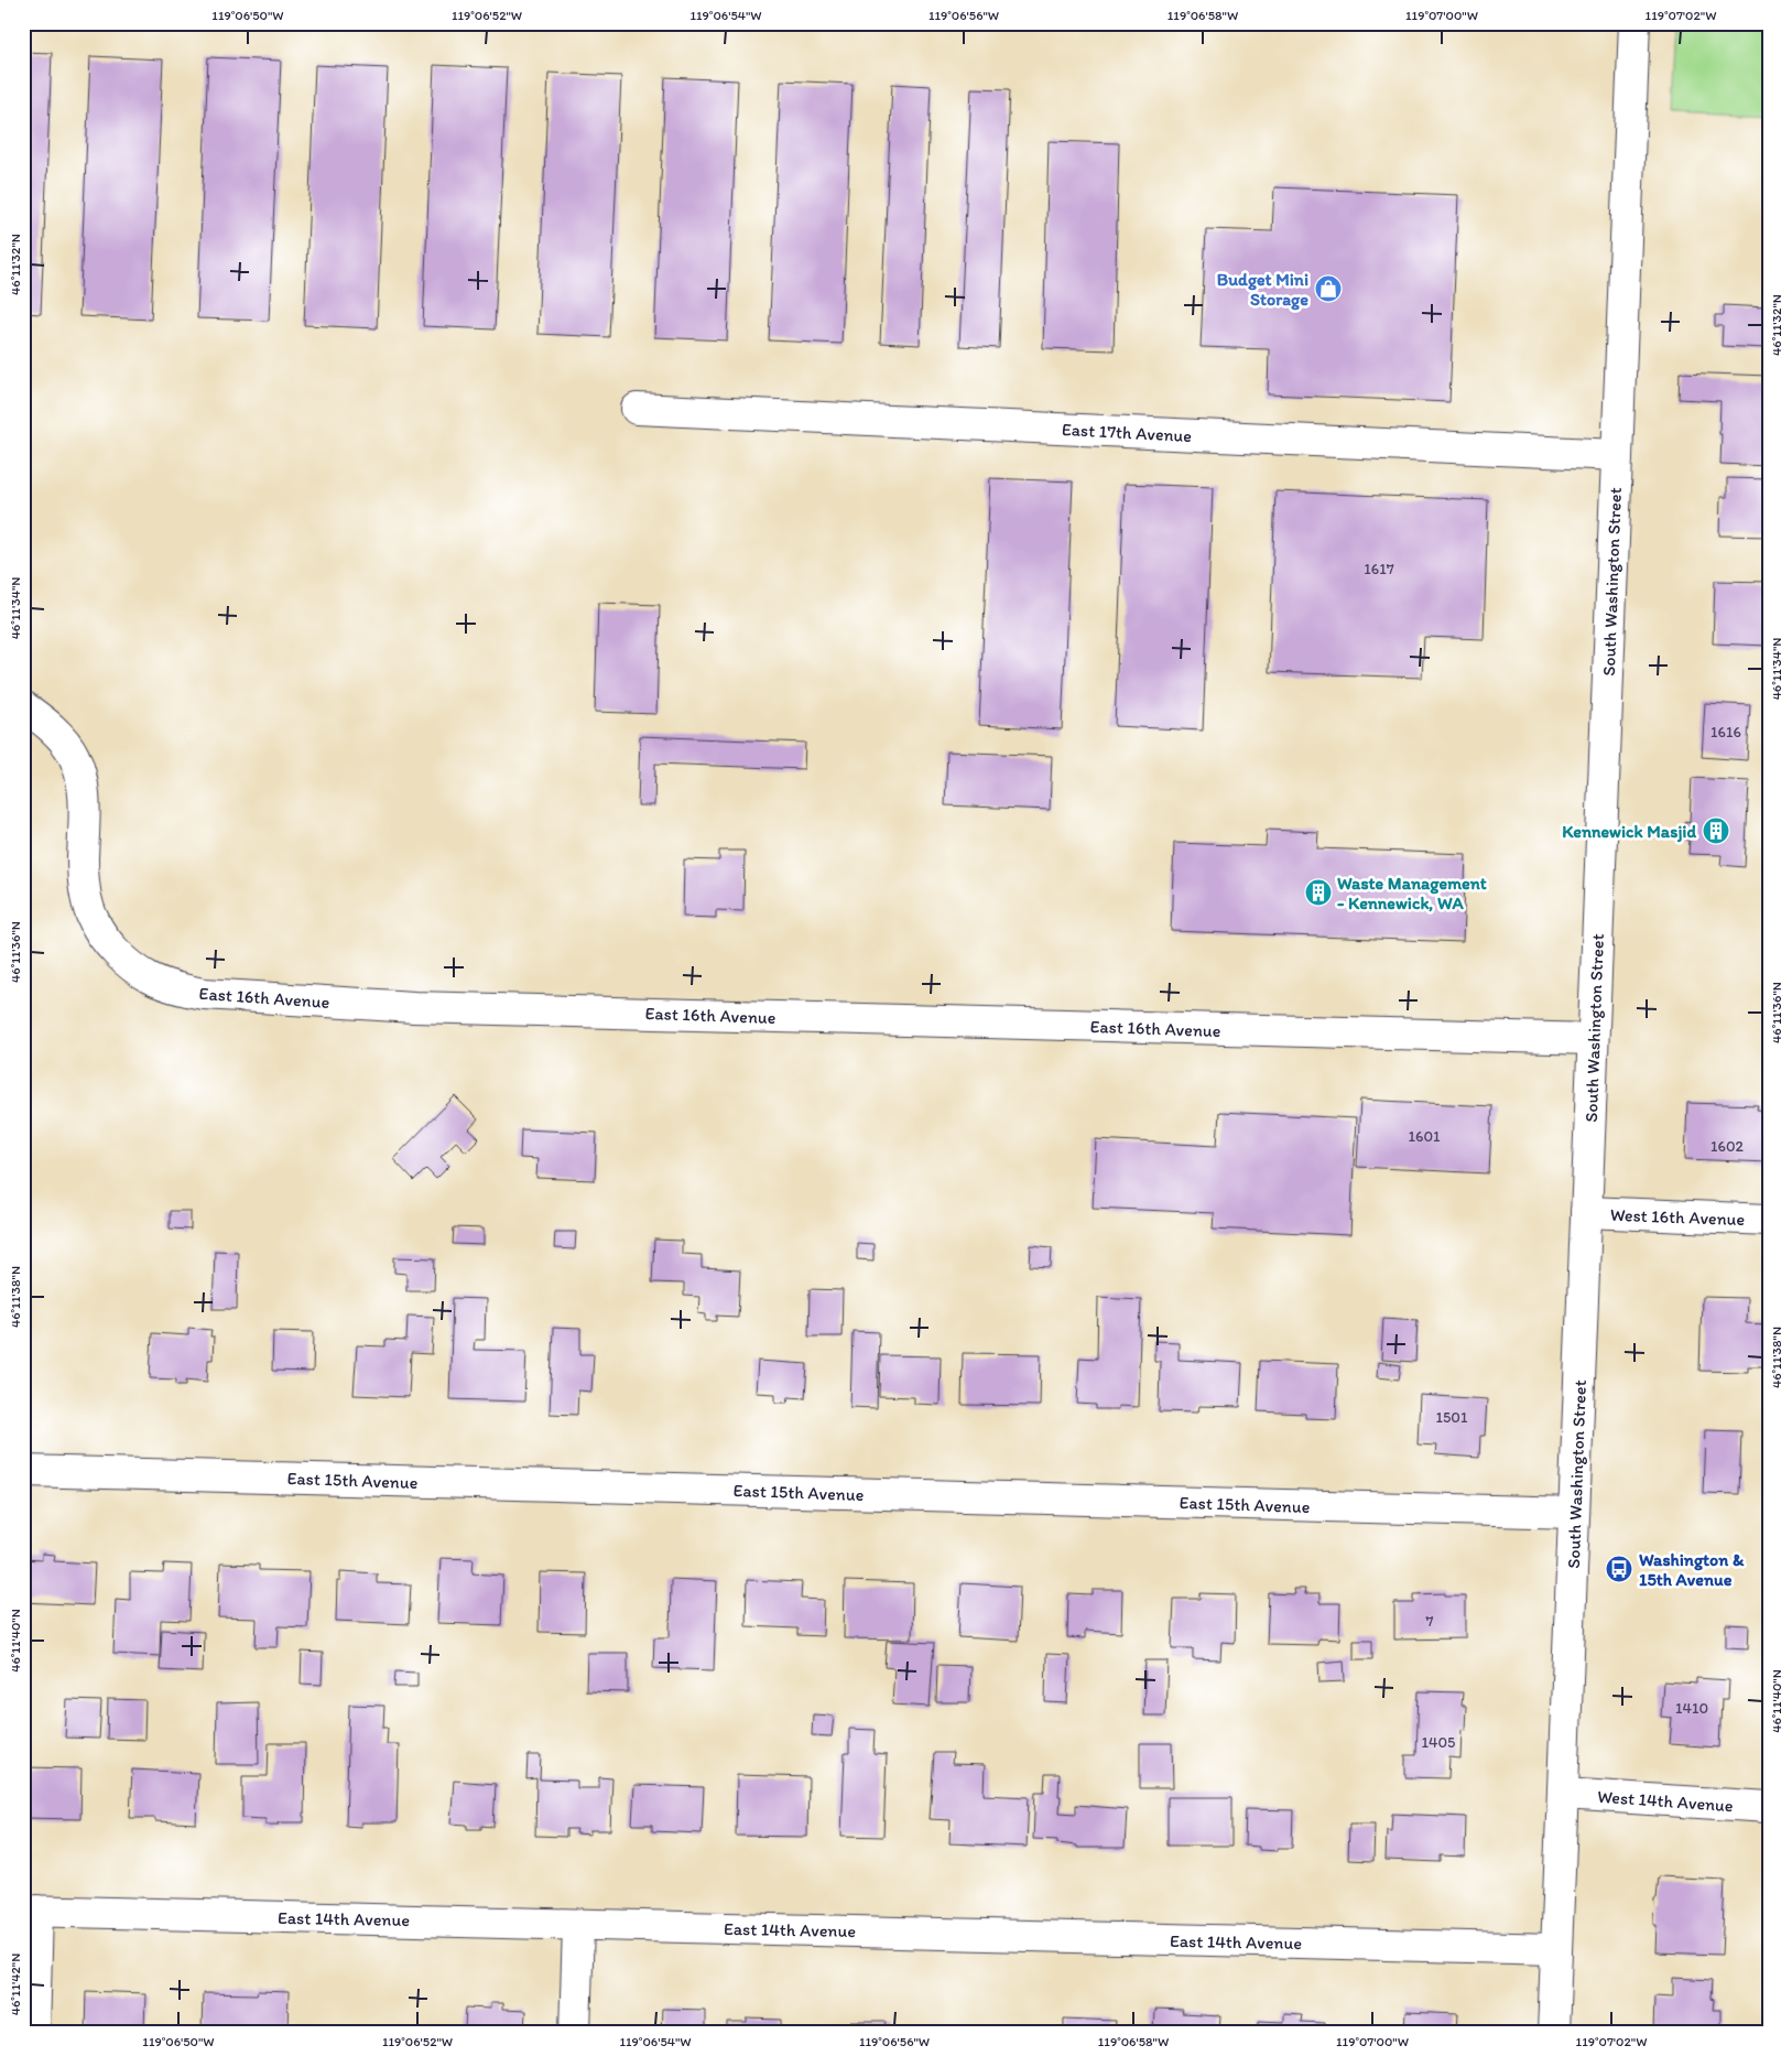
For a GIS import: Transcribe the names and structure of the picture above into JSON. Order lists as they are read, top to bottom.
{
  "streets": {
    "street": [
      "East 17th Avenue",
      "South Washington Street",
      "East 16th Avenue",
      "West 16th Avenue",
      "East 15th Avenue",
      "West 14th Avenue",
      "East 14th Avenue"
    ]
  },
  "crossings": [
    ["East 17th Avenue", "South Washington Street"],
    ["South Washington Street", "East 16th Avenue"],
    ["South Washington Street", "West 16th Avenue"],
    ["South Washington Street", "East 15th Avenue"],
    ["South Washington Street", "West 14th Avenue"],
    ["South Washington Street", "East 14th Avenue"]
  ],
  "places": {
    "shop": ["Budget Mini Storage"],
    "building": ["Kennewick Masjid", "Waste Management - Kennewick, WA"],
    "bus stop": ["Washington & 15th Avenue"]
  },
  "house_numbers": [
    "1617",
    "1616",
    "1601",
    "1602",
    "1501",
    "7",
    "1410",
    "1405"
  ],
  "coordinates": [
    "119°06'50\"W",
    "119°06'52\"W",
    "119°06'54\"W",
    "119°06'56\"W",
    "119°06'58\"W",
    "119°07'00\"W",
    "119°07'02\"W",
    "46°11'32\"N",
    "46°11'34\"N",
    "46°11'36\"N",
    "46°11'38\"N",
    "46°11'40\"N",
    "46°11'42\"N"
  ]
}
